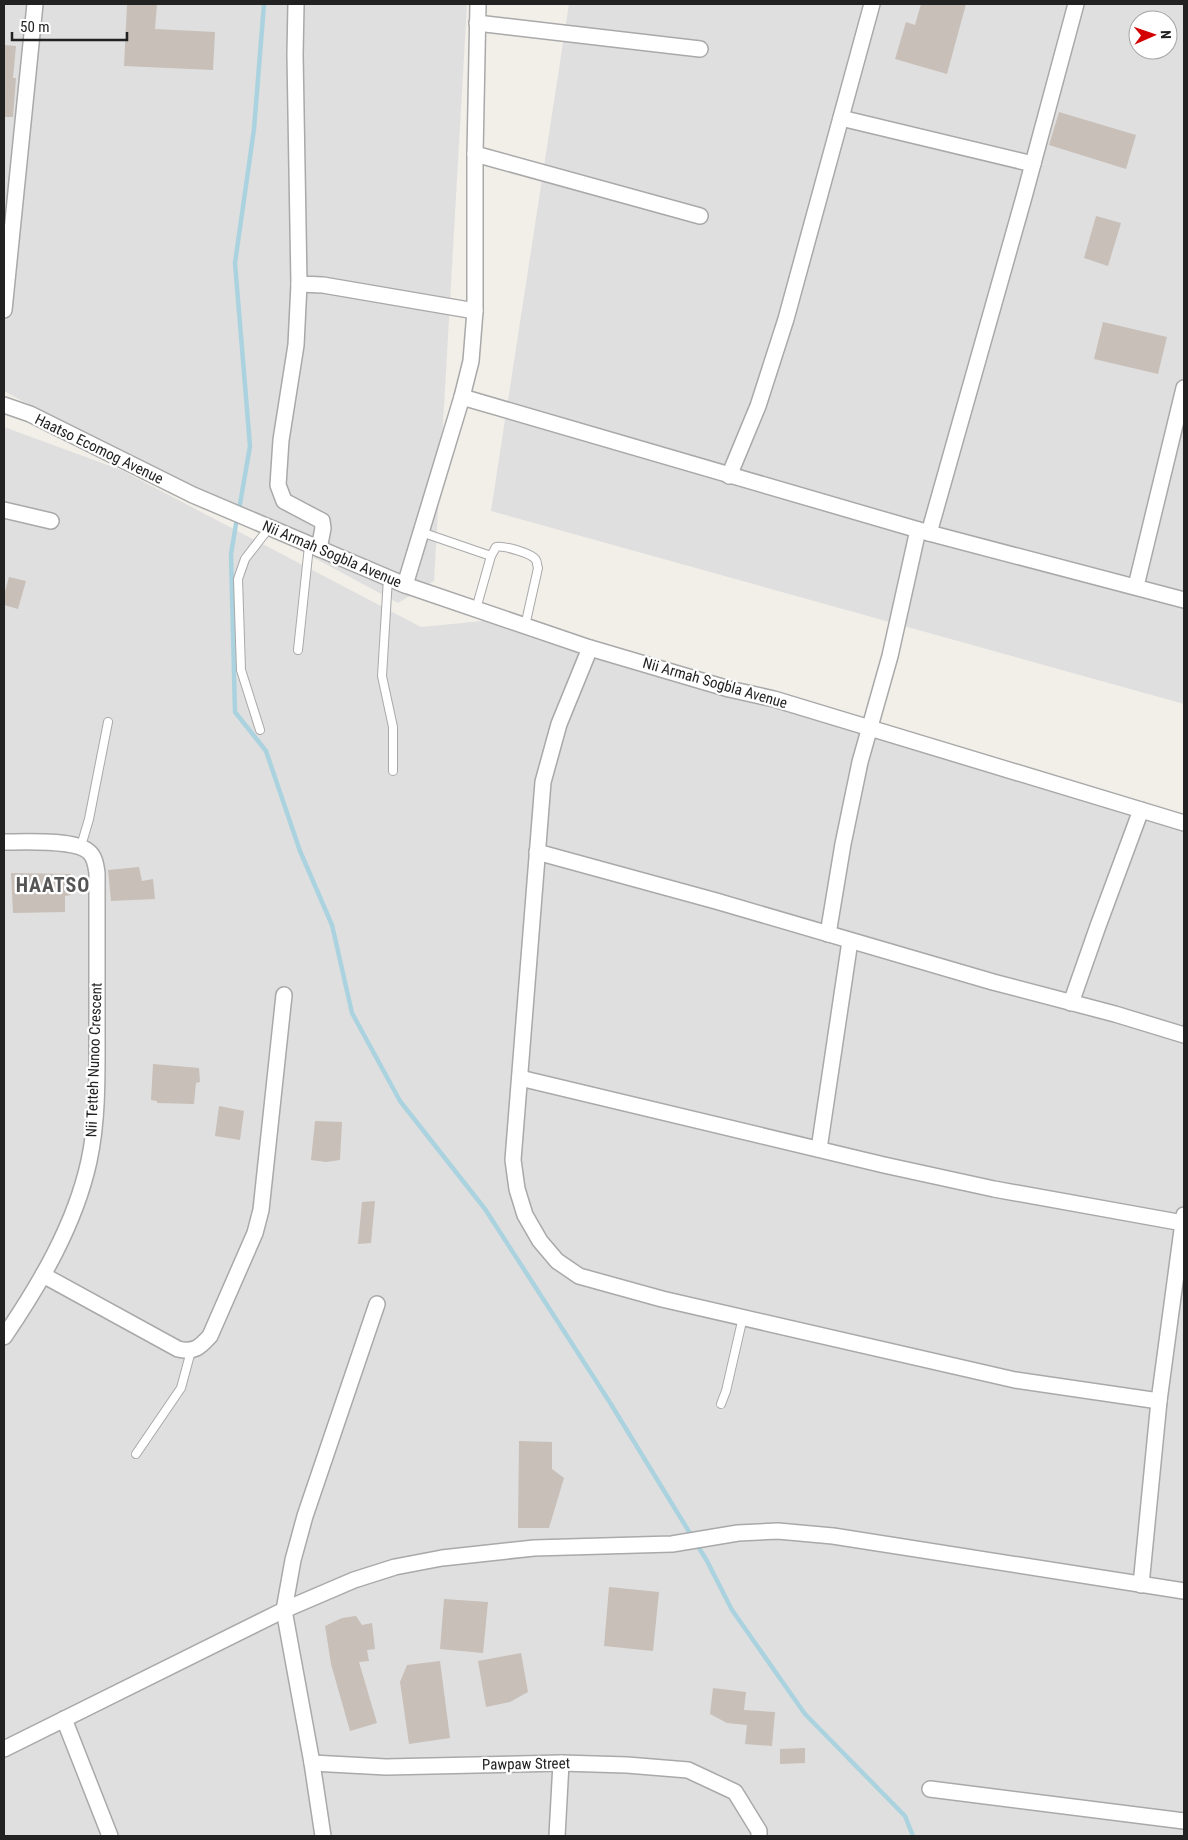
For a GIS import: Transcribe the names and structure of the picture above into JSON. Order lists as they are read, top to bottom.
{
  "streets": {
    "street": [
      "Haatso Ecomog Avenue",
      "Nii Armah Sogbla Avenue",
      "Nii Tetteh Nunoo Crescent",
      "Pawpaw Street"
    ]
  },
  "crossings": [
    ["Haatso Ecomog Avenue", "Nii Armah Sogbla Avenue"]
  ],
  "districts": ["HAATSO"],
  "scale_bar": "50 m",
  "north": "right"
}
